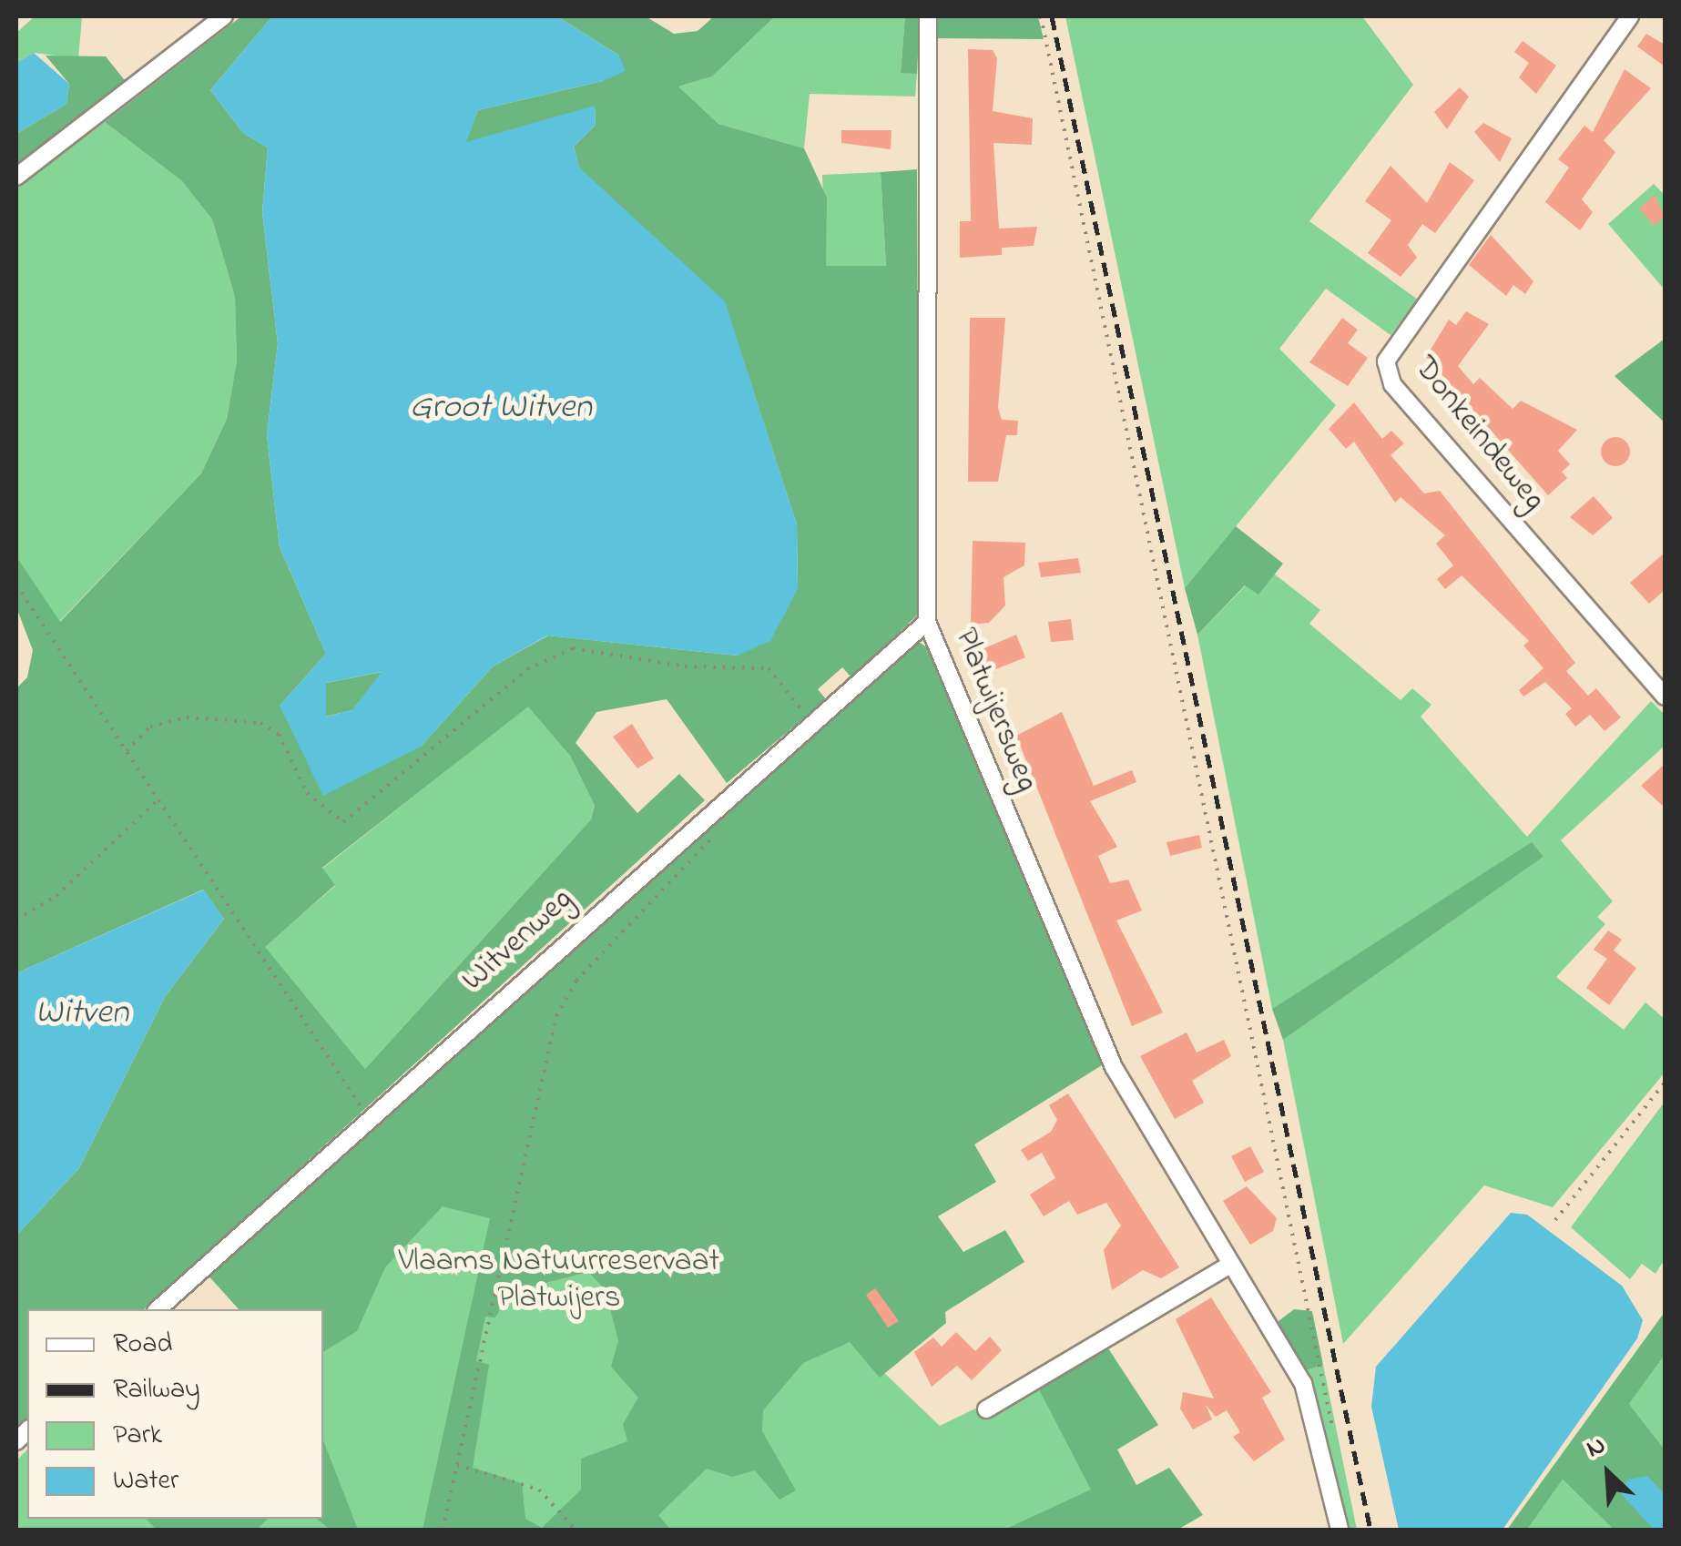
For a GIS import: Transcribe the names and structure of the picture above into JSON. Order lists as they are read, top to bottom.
{
  "streets": {
    "street": ["Donkeindeweg", "Platwijersweg", "Witvenweg"]
  },
  "crossings": [
    ["Platwijersweg", "Witvenweg"]
  ],
  "water": ["Groot Witven", "Witven"],
  "parks": ["Vlaams Natuurreservaat Platwijers"],
  "legend": [
    "Road",
    "Railway",
    "Park",
    "Water"
  ],
  "north": "top left"
}
